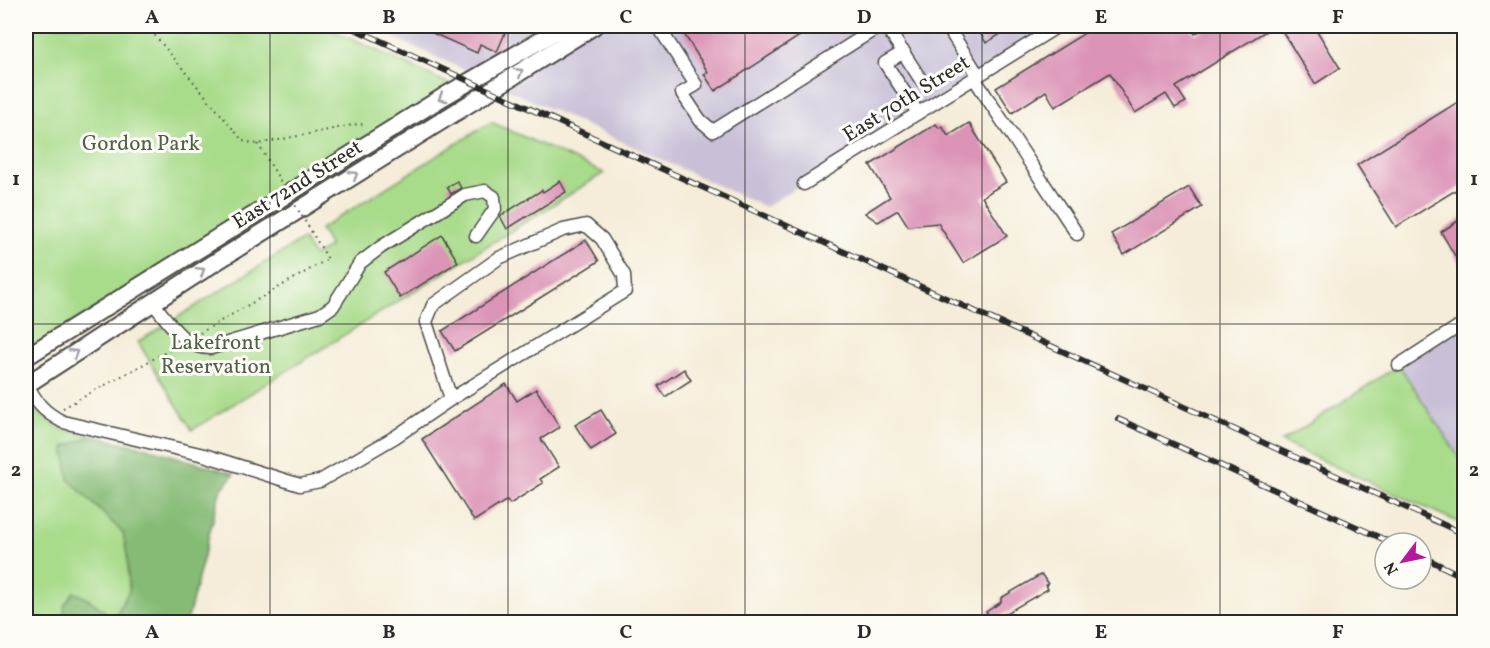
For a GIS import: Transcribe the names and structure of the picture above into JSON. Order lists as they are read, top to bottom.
{
  "streets": {
    "main road": ["East 72nd Street"],
    "street": ["East 70th Street"]
  },
  "parks": ["Gordon Park", "Lakefront Reservation"],
  "north": "bottom left",
  "grid": {
    "columns": [
      "A",
      "B",
      "C",
      "D",
      "E",
      "F"
    ],
    "rows": ["1", "2"]
  }
}
